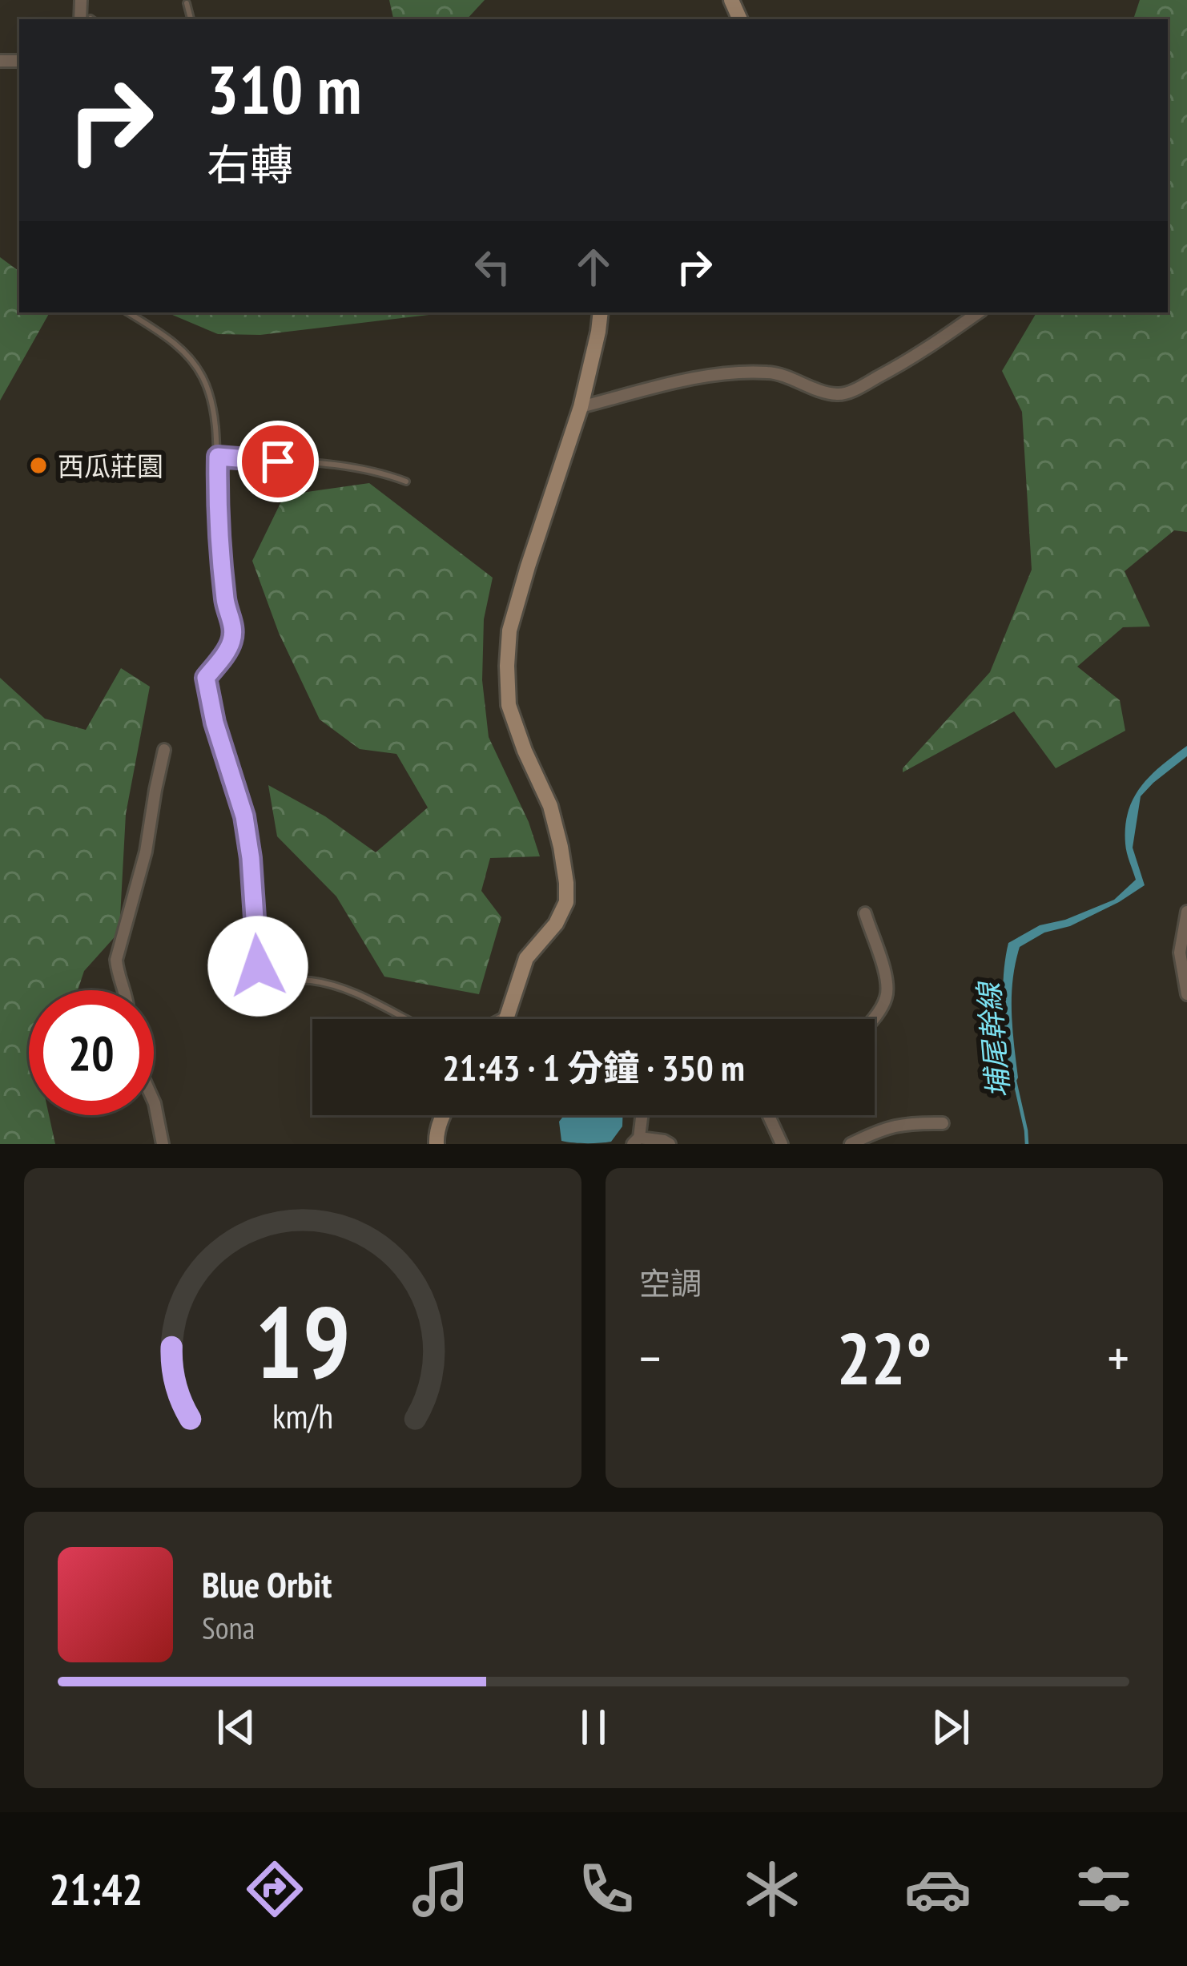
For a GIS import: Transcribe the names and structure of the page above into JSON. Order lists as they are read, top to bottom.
{
  "water": ["埔尾幹線"],
  "places": ["西瓜莊園"],
  "page": {
    "turn": ["310 m", "右轉"],
    "limit": "20",
    "trip": "21:43 · 1 分鐘 · 350 m",
    "tile": "空調",
    "heat": ["−", "22°", "+"],
    "song": ["Blue Orbit", "Sona"],
    "tabs": "21:42",
    "gauge": ["19", "km/h"]
  }
}
